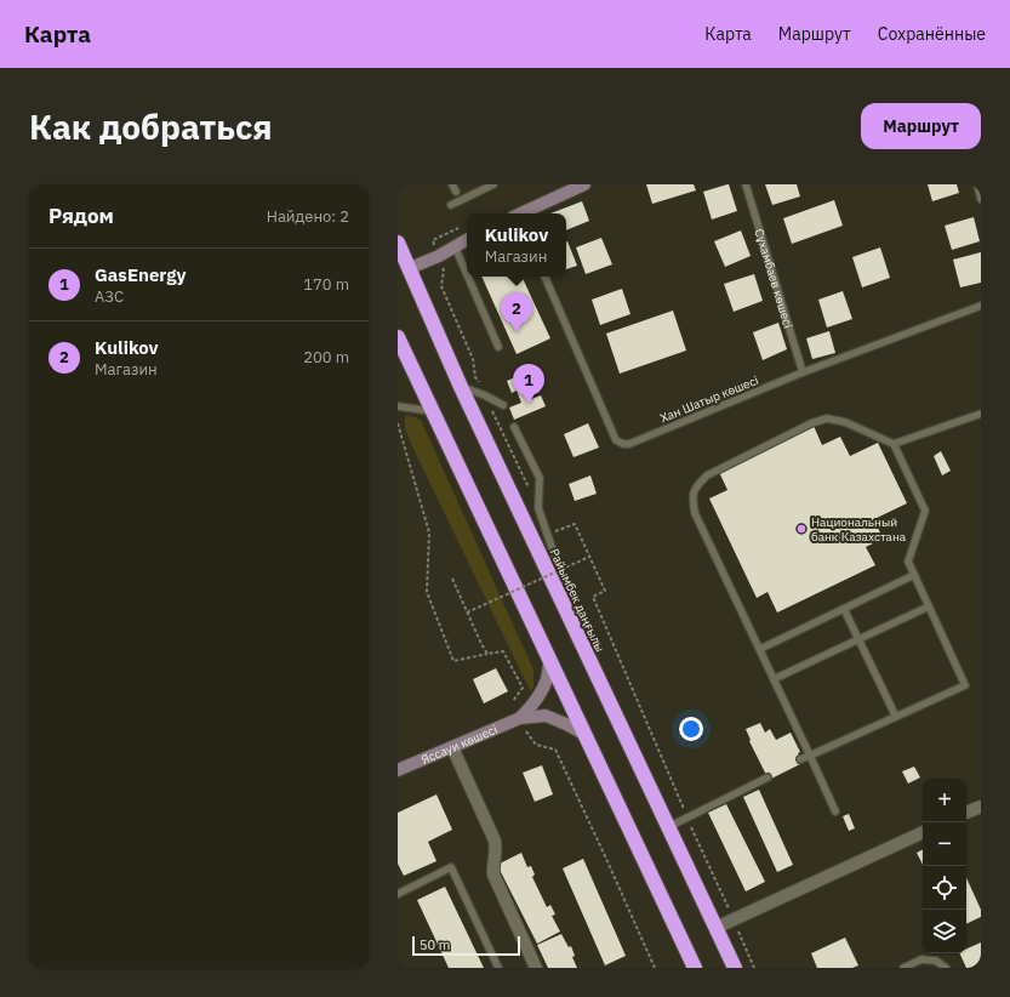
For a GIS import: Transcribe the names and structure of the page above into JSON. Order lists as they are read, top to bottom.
{
  "streets": {
    "highway": ["Райымбек даңғылы"],
    "main road": ["Яссауи көшесі"],
    "lane": ["Сұхамбаев көшесі", "Хан Шатыр көшесі"]
  },
  "crossings": [
    ["Сұхамбаев көшесі", "Хан Шатыр көшесі"]
  ],
  "places": ["Национальный банк Казахстана"],
  "scale_bar": "50 m",
  "page": {
    "header": "Карта",
    "nav": ["Карта", "Маршрут", "Сохранённые"],
    "buttons": "Маршрут",
    "title": "Как добраться",
    "heading": ["Рядом", "Найдено: 2"],
    "popup": ["Kulikov", "Магазин"],
    "list": [
      {
        "mark": "1",
        "name": "GasEnergy",
        "note": "АЗС",
        "value": "170 m"
      },
      {
        "mark": "2",
        "name": "Kulikov",
        "note": "Магазин",
        "value": "200 m"
      }
    ],
    "pins": ["2", "1"],
    "map_buttons": ["+", "−"],
    "scale": "50 m"
  }
}
